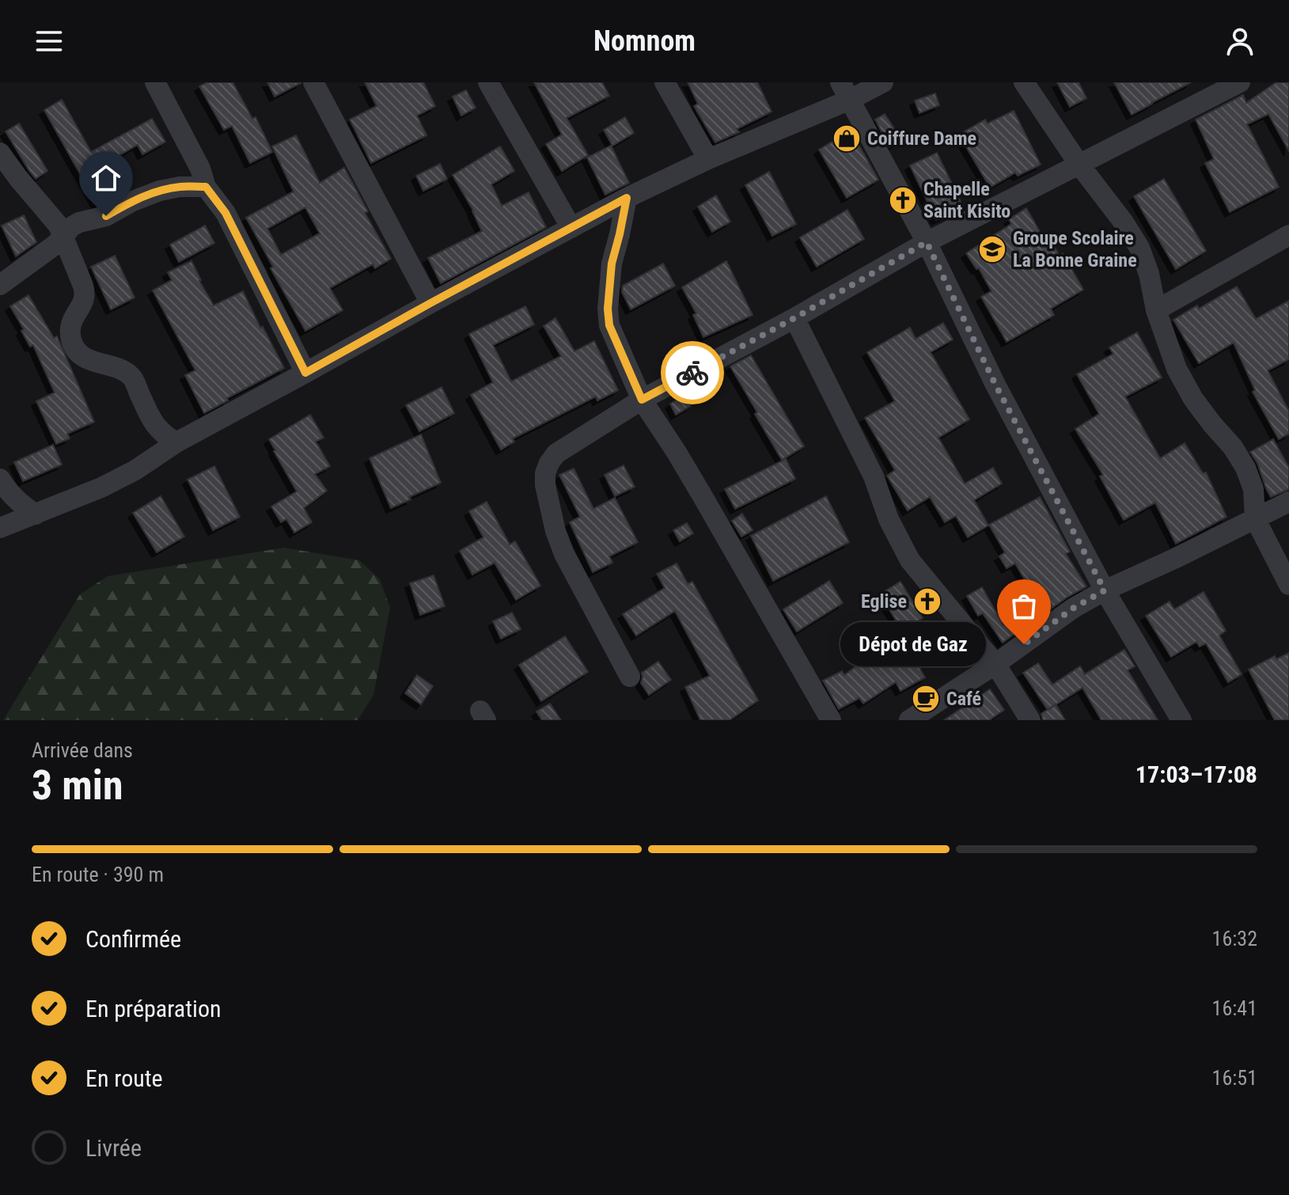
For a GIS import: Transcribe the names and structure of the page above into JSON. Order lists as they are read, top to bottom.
{
  "places": {
    "shop": ["Coiffure Dame"],
    "church": ["Chapelle Saint Kisito", "Eglise"],
    "school or university": ["Groupe Scolaire La Bonne Graine"],
    "other": ["Dépot de Gaz"],
    "cafe": ["Café"]
  },
  "page": {
    "header": "Nomnom",
    "bubble": "Dépot de Gaz",
    "heading": ["3 min", "Arrivée dans", "17:03–17:08"],
    "bar": "En route · 390 m",
    "list": [
      ["Confirmée", "16:32"],
      ["En préparation", "16:41"],
      ["En route", "16:51"],
      "Livrée"
    ]
  }
}
